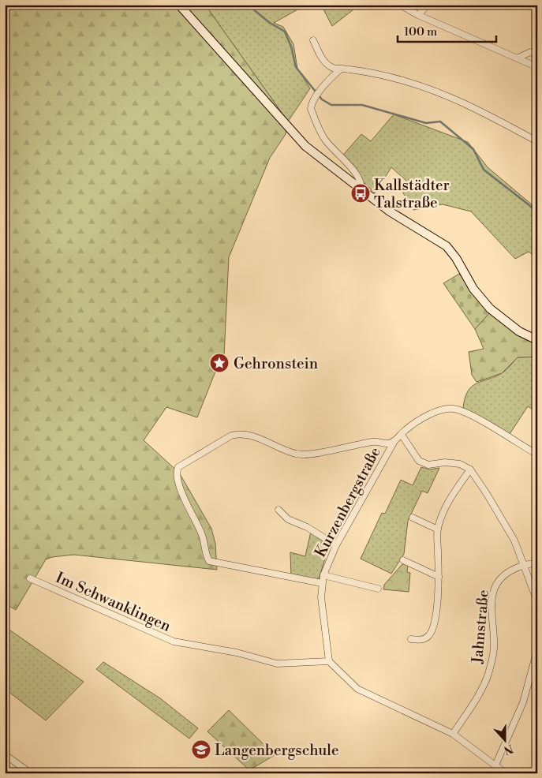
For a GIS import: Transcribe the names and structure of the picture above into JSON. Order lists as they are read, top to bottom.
{
  "streets": {
    "street": ["Kurzenbergstraße", "Im Schwanklingen", "Jahnstraße"]
  },
  "crossings": [
    ["Kurzenbergstraße", "Im Schwanklingen"]
  ],
  "places": {
    "bus stop": ["Kallstädter Talstraße"],
    "place": ["Gehronstein"],
    "school or university": ["Langenbergschule"]
  },
  "scale_bar": "100 m",
  "north": "bottom"
}
